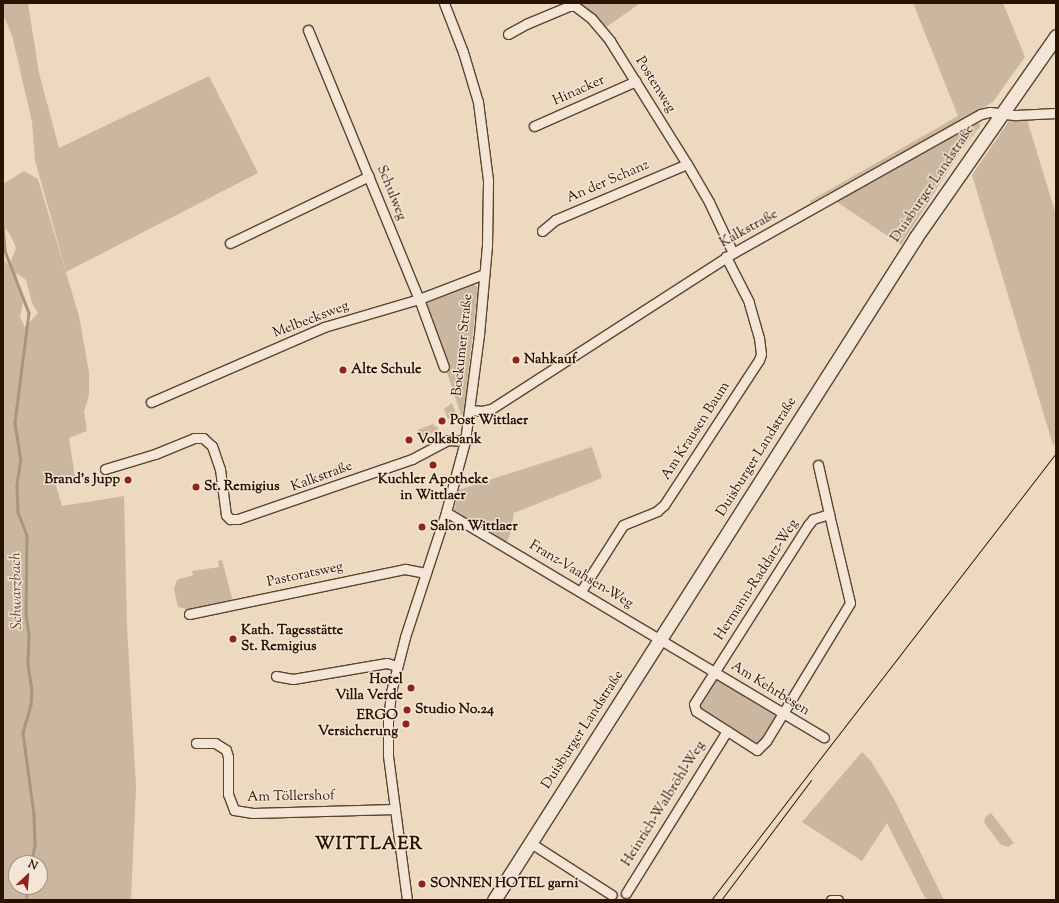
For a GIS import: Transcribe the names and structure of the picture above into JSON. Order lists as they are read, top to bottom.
{
  "streets": {
    "main road": ["Duisburger Landstraße"],
    "street": [
      "Postenweg",
      "Hinacker",
      "An der Schanz",
      "Schulweg",
      "Kalkstraße",
      "Melbecksweg",
      "Bockumer Straße",
      "Am Krausen Baum",
      "Pastoratsweg",
      "Franz-Vaahsen-Weg",
      "Hermann-Raddatz-Weg",
      "Am Kehrbesen",
      "Am Töllershof",
      "Heinrich-Walbröhl-Weg"
    ]
  },
  "crossings": [
    ["Postenweg", "Hinacker"],
    ["Postenweg", "An der Schanz"],
    ["Postenweg", "Kalkstraße"],
    ["Postenweg", "Am Krausen Baum"],
    ["Duisburger Landstraße", "Kalkstraße"],
    ["Duisburger Landstraße", "Franz-Vaahsen-Weg"],
    ["Duisburger Landstraße", "Am Kehrbesen"],
    ["Duisburger Landstraße", "Heinrich-Walbröhl-Weg"],
    ["Schulweg", "Melbecksweg"],
    ["Kalkstraße", "Bockumer Straße"],
    ["Kalkstraße", "Am Krausen Baum"],
    ["Melbecksweg", "Bockumer Straße"],
    ["Bockumer Straße", "Pastoratsweg"],
    ["Bockumer Straße", "Franz-Vaahsen-Weg"],
    ["Bockumer Straße", "Am Töllershof"],
    ["Am Krausen Baum", "Franz-Vaahsen-Weg"],
    ["Franz-Vaahsen-Weg", "Am Kehrbesen"],
    ["Hermann-Raddatz-Weg", "Am Kehrbesen"]
  ],
  "districts": ["WITTLAER"],
  "water": ["Schwarzbach"],
  "places": [
    "Nahkauf",
    "Alte Schule",
    "Post Wittlaer",
    "Volksbank",
    "Kuchler Apotheke in Wittlaer",
    "Brand's Jupp",
    "St. Remigius",
    "Salon Wittlaer",
    "Kath. Tagesstätte St. Remigius",
    "Hotel Villa Verde",
    "Studio No.24",
    "ERGO Versicherung",
    "SONNEN HOTEL garni"
  ],
  "north": "top right"
}
